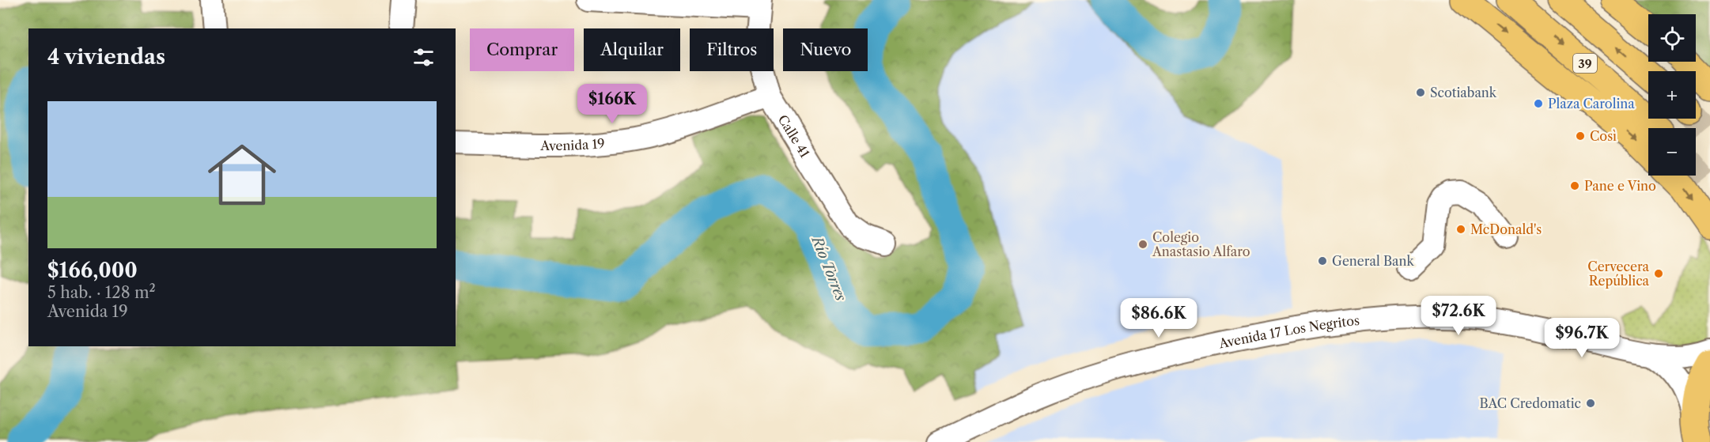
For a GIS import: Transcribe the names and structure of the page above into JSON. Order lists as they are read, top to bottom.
{
  "streets": {
    "main road": ["39"],
    "street": ["Calle 41", "Avenida 19", "Avenida 17 Los Negritos"]
  },
  "crossings": [
    ["Calle 41", "Avenida 19"]
  ],
  "water": ["Río Torres"],
  "places": [
    "Scotiabank",
    "Plaza Carolina",
    "Così",
    "Pane e Vino",
    "McDonald's",
    "Colegio Anastasio Alfaro",
    "General Bank",
    "Cervecera República",
    "BAC Credomatic"
  ],
  "page": {
    "map_buttons": ["+", "−"],
    "chip": [
      "Comprar",
      "Alquilar",
      "Filtros",
      "Nuevo"
    ],
    "heading": "4 viviendas",
    "price": [
      "$166K",
      "$72.6K",
      "$86.6K",
      "$96.7K"
    ],
    "list": [
      {
        "name": "$166,000",
        "note": "5 hab. · 128 m² · Avenida 19"
      }
    ]
  }
}
